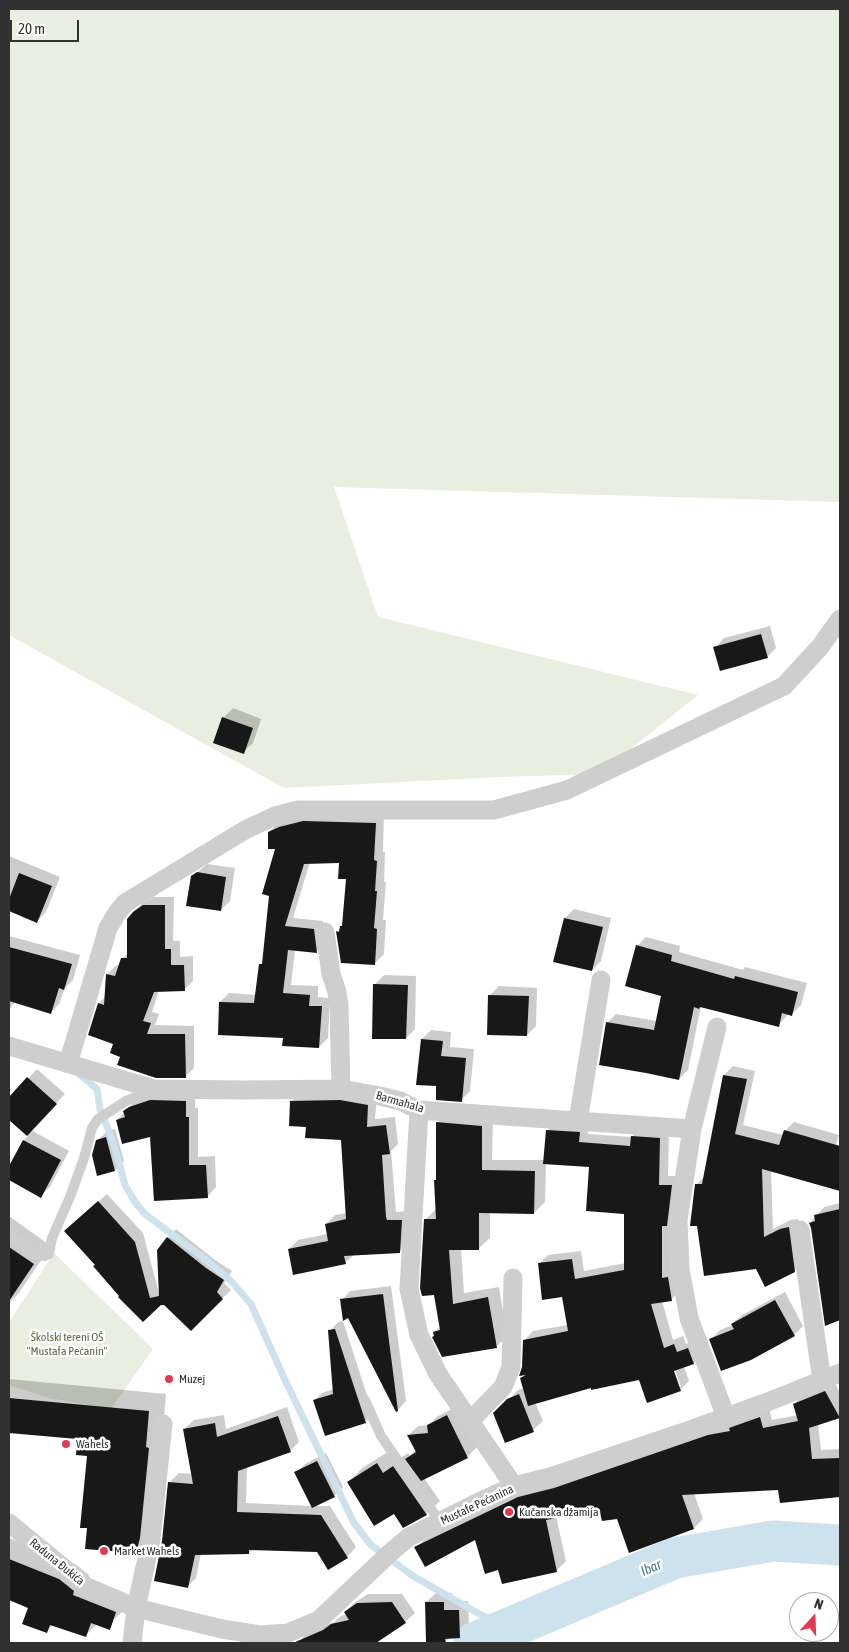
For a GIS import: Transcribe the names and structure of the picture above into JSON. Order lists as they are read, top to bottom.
{
  "streets": {
    "street": ["Barmahala", "Mustafe Pećanina", "Raduna Ðukića"]
  },
  "crossings": [
    ["Mustafe Pećanina", "Raduna Ðukića"]
  ],
  "water": ["Ibar"],
  "parks": ["Školski tereni OŠ \"Mustafa Pećanin\""],
  "places": [
    "Muzej",
    "Wahels",
    "Kučanska džamija",
    "Market Wahels"
  ],
  "scale_bar": "20 m",
  "north": "top"
}
